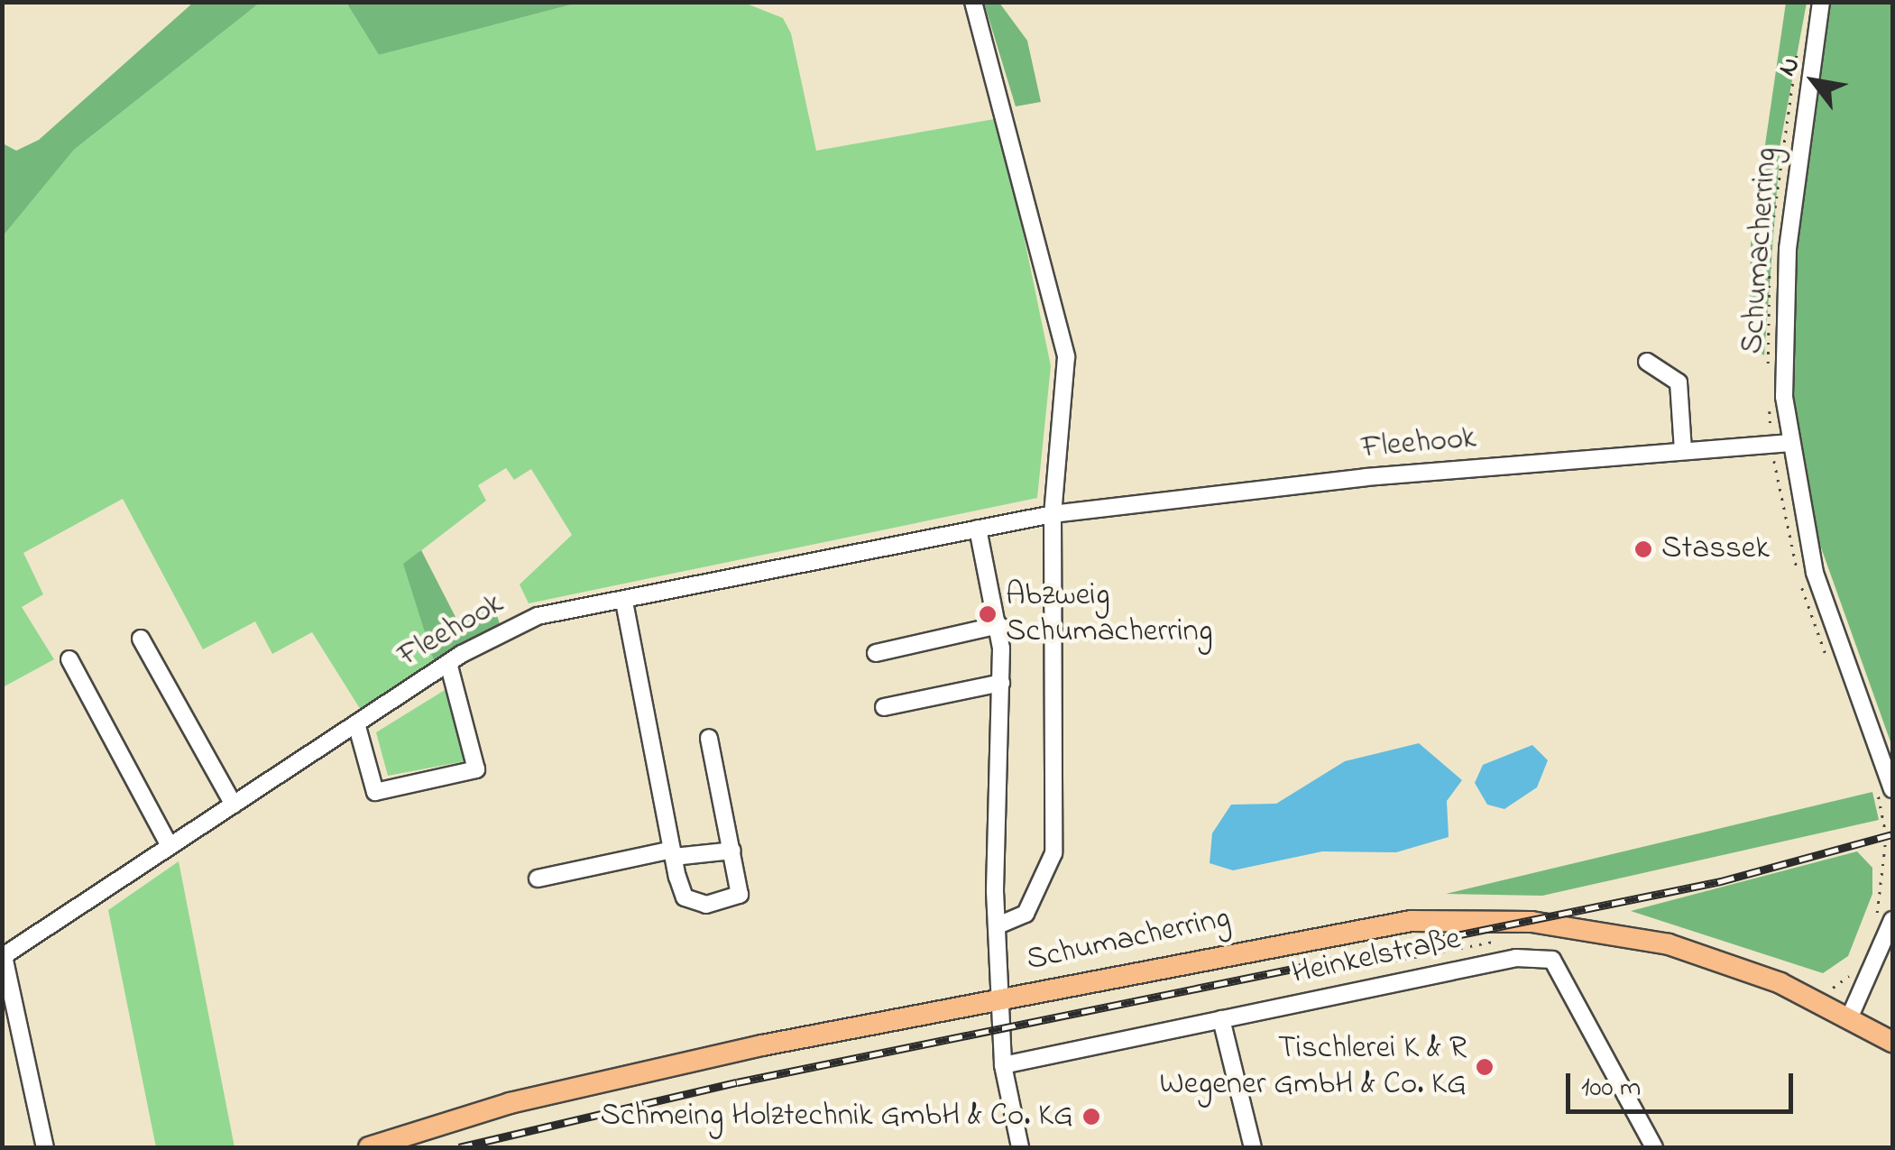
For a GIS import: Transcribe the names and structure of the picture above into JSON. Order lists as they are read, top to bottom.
{
  "streets": {
    "main road": ["Schumacherring"],
    "street": ["Fleehook", "Heinkelstraße"]
  },
  "crossings": [
    ["Schumacherring", "Fleehook"]
  ],
  "places": [
    "Stassek",
    "Abzweig Schumacherring",
    "Tischlerei K & R Wegener GmbH & Co. KG",
    "Schmeing Holztechnik GmbH & Co. KG"
  ],
  "scale_bar": "100 m",
  "north": "top left"
}
